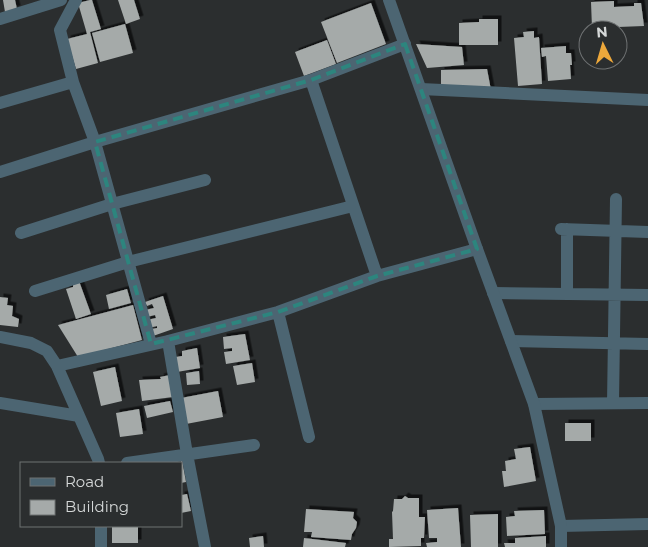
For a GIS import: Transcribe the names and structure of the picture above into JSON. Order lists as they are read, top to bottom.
{
  "legend": ["Road", "Building"],
  "north": "top"
}
